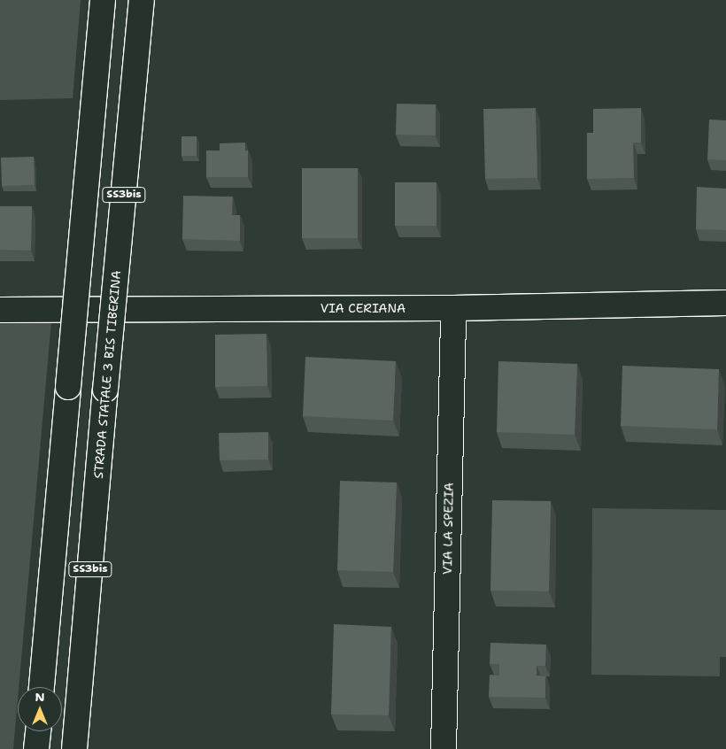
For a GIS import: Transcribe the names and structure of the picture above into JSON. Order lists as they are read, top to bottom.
{
  "streets": {
    "main road": [
      "SS3bis",
      "VIA CERIANA",
      "STRADA STATALE 3 BIS TIBERINA",
      "VIA LA SPEZIA"
    ]
  },
  "crossings": [
    ["VIA CERIANA", "VIA LA SPEZIA"]
  ],
  "north": "top"
}
